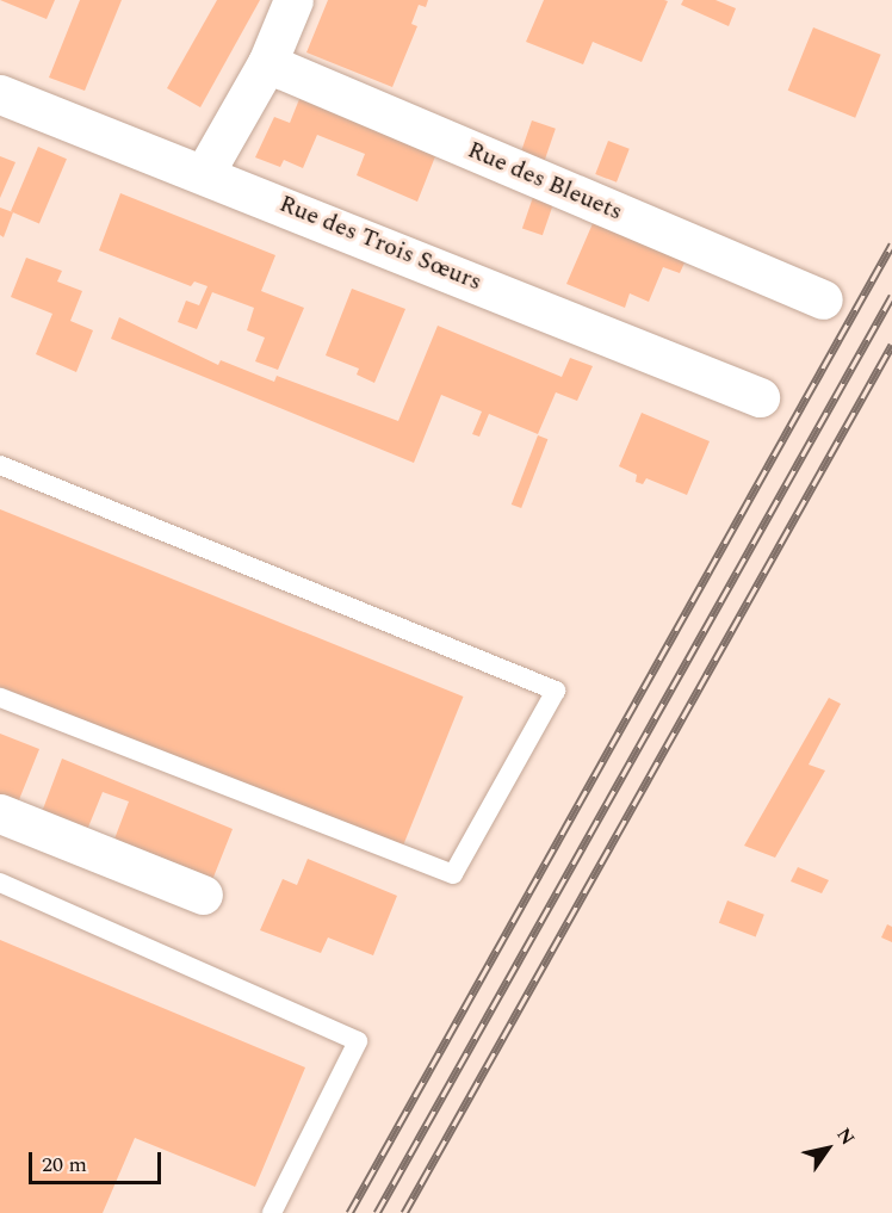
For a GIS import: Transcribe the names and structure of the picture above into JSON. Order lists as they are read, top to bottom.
{
  "streets": {
    "street": ["Rue des Bleuets", "Rue des Trois Sœurs"]
  },
  "scale_bar": "20 m",
  "north": "top right"
}
